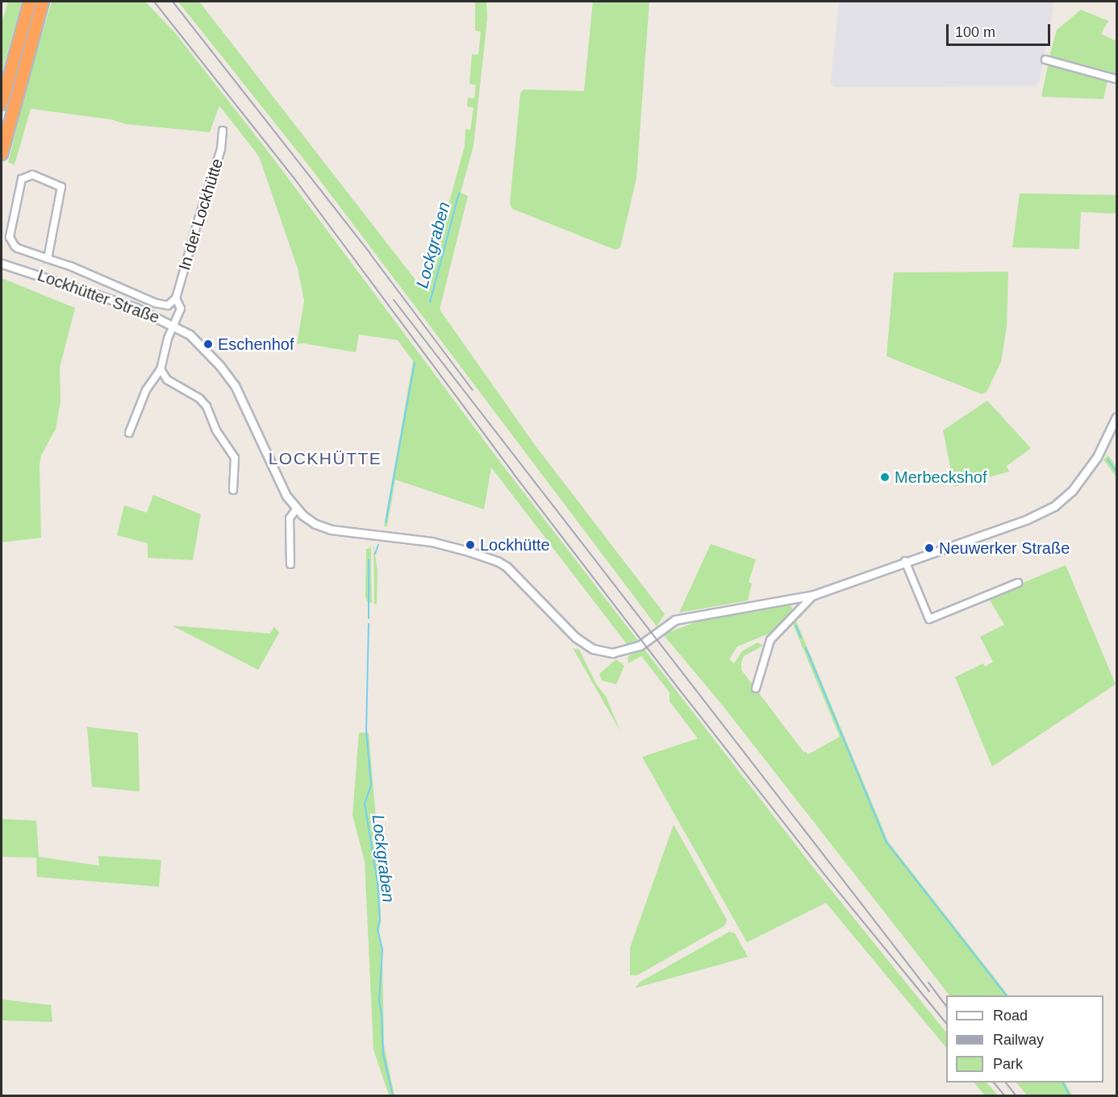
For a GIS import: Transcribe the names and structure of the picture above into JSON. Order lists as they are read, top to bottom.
{
  "streets": {
    "street": ["In der Lockhütte", "Lockhütter Straße"]
  },
  "crossings": [
    ["In der Lockhütte", "Lockhütter Straße"]
  ],
  "districts": ["LOCKHÜTTE"],
  "water": ["Lockgraben"],
  "places": [
    "Eschenhof",
    "Merbeckshof",
    "Lockhütte",
    "Neuwerker Straße"
  ],
  "legend": ["Road", "Railway", "Park"],
  "scale_bar": "100 m"
}
